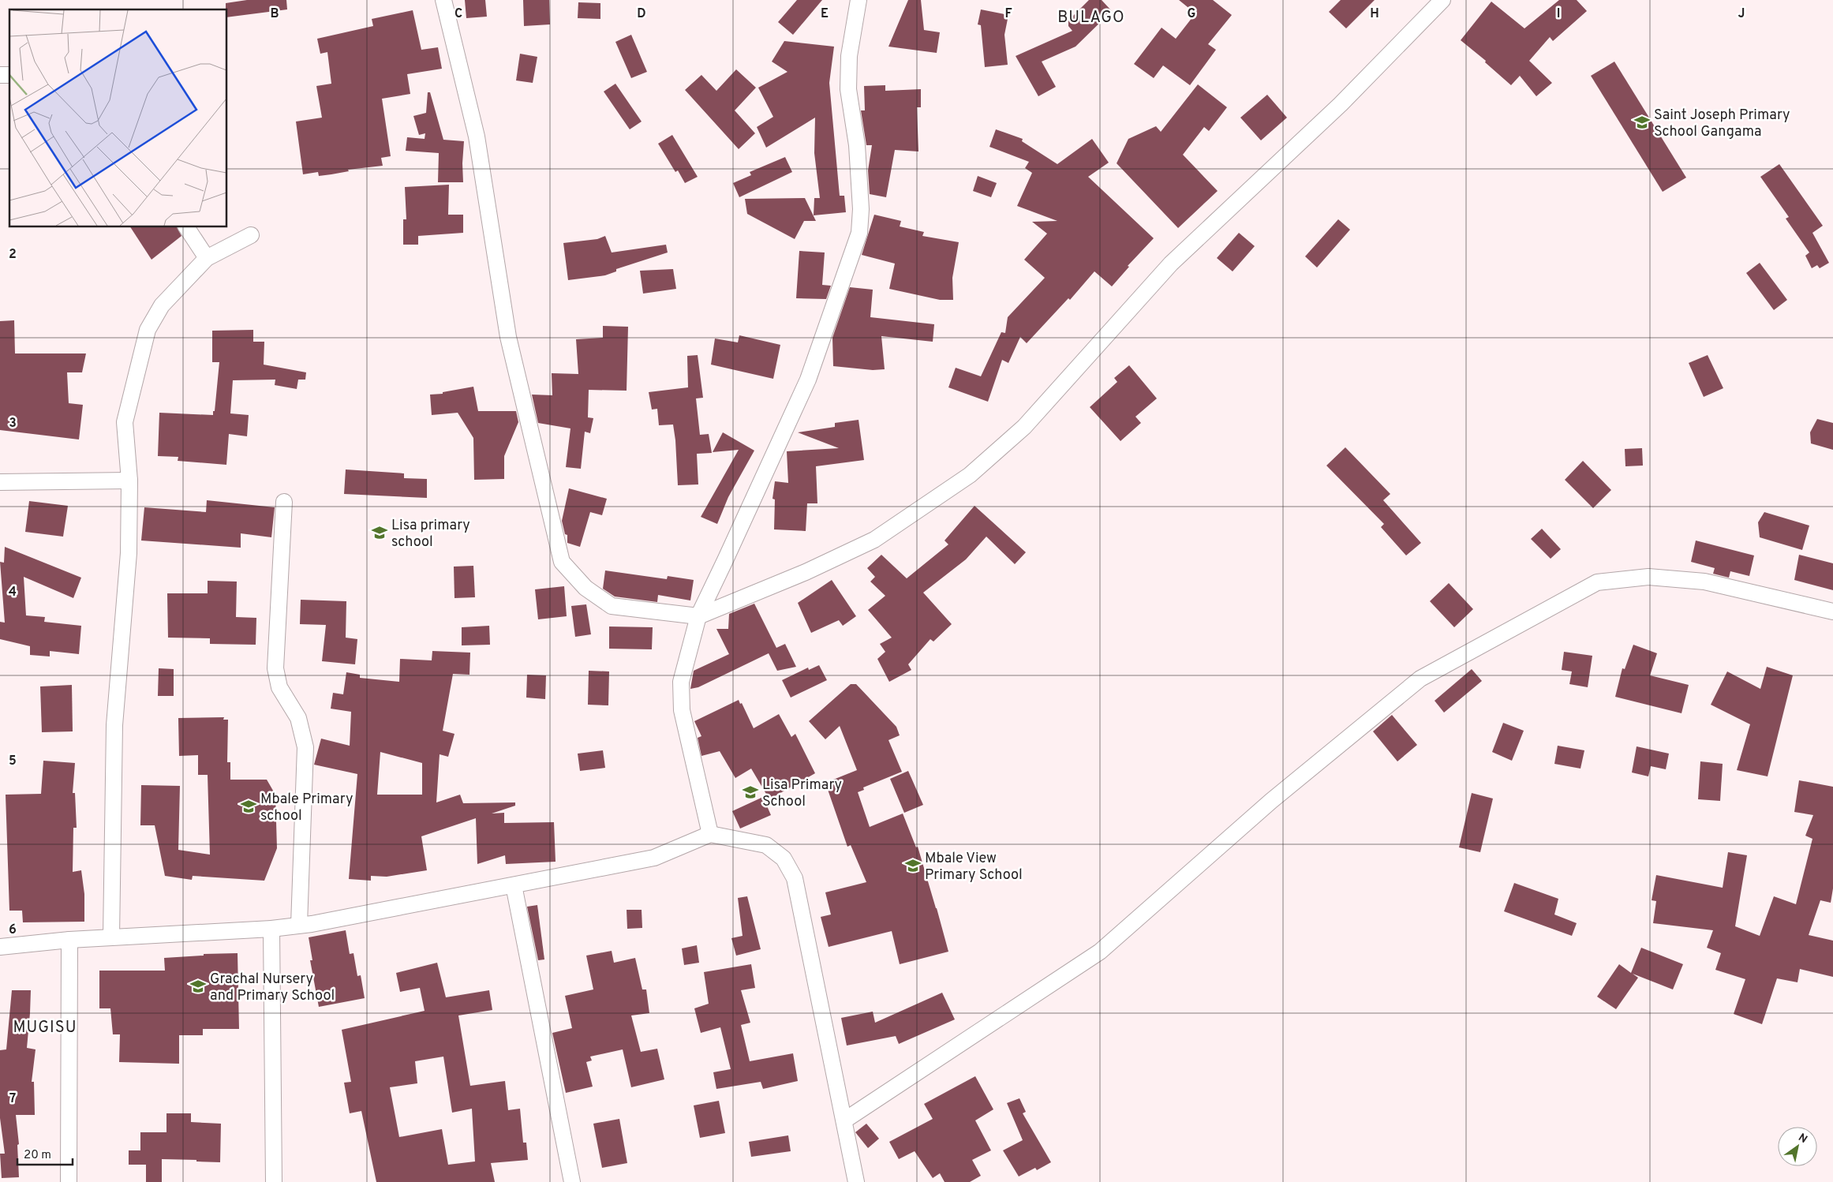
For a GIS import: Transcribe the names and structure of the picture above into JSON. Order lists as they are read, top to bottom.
{
  "districts": ["BULAGO", "MUGISU"],
  "places": {
    "school or university": [
      "Saint Joseph Primary School Gangama",
      "Lisa primary school",
      "Lisa Primary School",
      "Mbale Primary school",
      "Mbale View Primary School",
      "Grachal Nursery and Primary School"
    ]
  },
  "scale_bar": "20 m",
  "north": "top right",
  "grid": {
    "columns": [
      "B",
      "C",
      "D",
      "E",
      "F",
      "G",
      "H",
      "I",
      "J"
    ],
    "rows": [
      "2",
      "3",
      "4",
      "5",
      "6",
      "7"
    ]
  }
}
